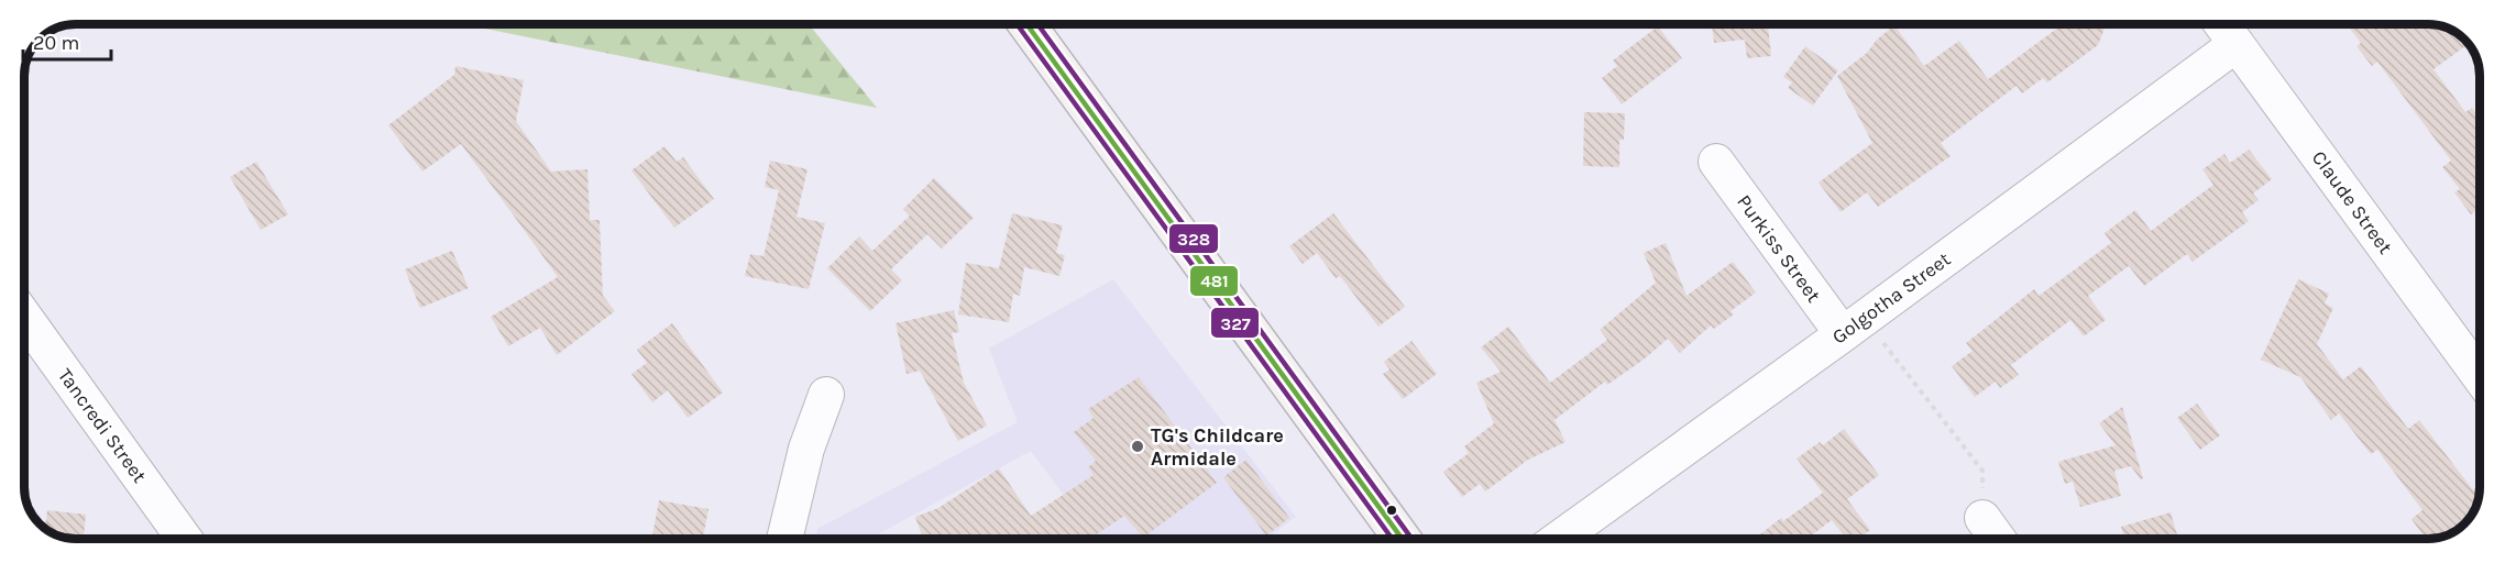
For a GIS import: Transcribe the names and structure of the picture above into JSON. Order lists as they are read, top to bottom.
{
  "streets": {
    "street": [
      "Claude Street",
      "Purkiss Street",
      "Golgotha Street",
      "Tancredi Street"
    ]
  },
  "crossings": [
    ["Claude Street", "Golgotha Street"],
    ["Purkiss Street", "Golgotha Street"]
  ],
  "places": ["TG's Childcare Armidale"],
  "lines": ["transit line 481", "transit line 327", "transit line 328"],
  "scale_bar": "20 m"
}
